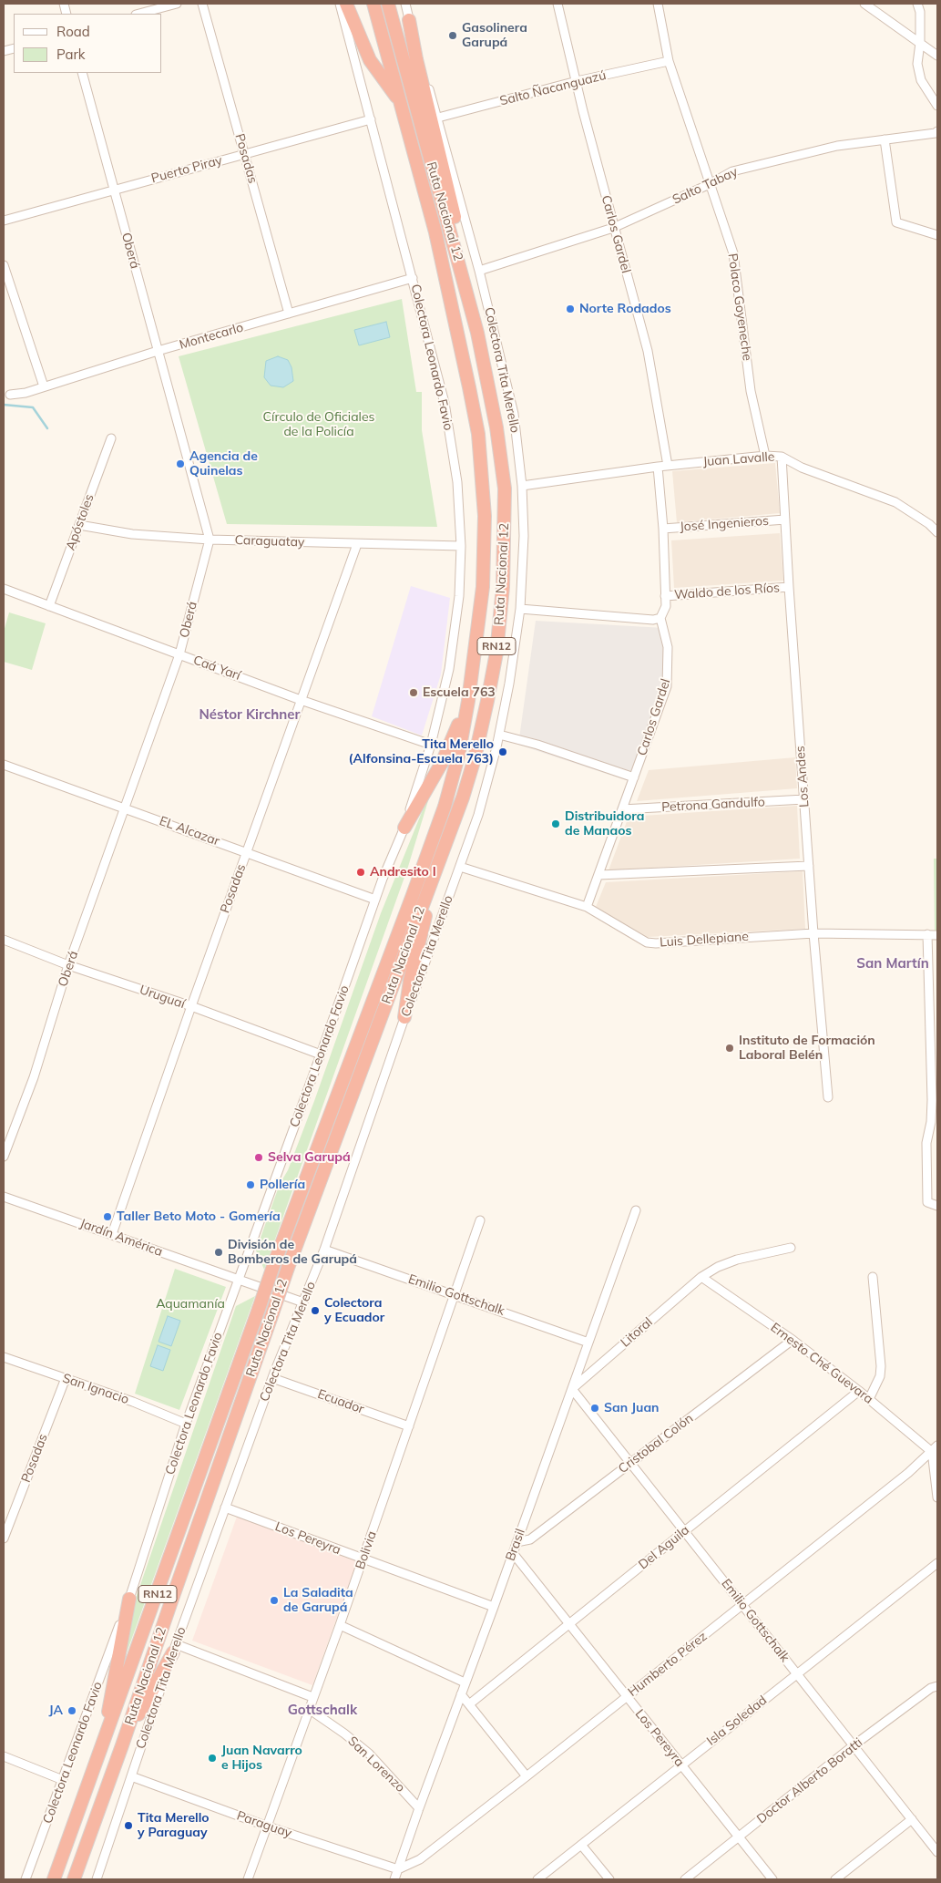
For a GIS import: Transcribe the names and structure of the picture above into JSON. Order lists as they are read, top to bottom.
{
  "streets": {
    "highway": ["Ruta Nacional 12", "RN12"],
    "street": [
      "Salto Ñacanguazú",
      "Posadas",
      "Puerto Piray",
      "Salto Tabay",
      "Carlos Gardel",
      "Oberá",
      "Polaco Goyeneche",
      "Montecarlo",
      "Colectora Leonardo Favio",
      "Colectora Tita Merello",
      "Juan Lavalle",
      "Apóstoles",
      "José Ingenieros",
      "Caraguatay",
      "Waldo de los Ríos",
      "Caá Yarí",
      "Los Andes",
      "Petrona Gandulfo",
      "EL Alcazar",
      "Luis Dellepiane",
      "Uruguaí",
      "Jardín América",
      "Emilio Gottschalk",
      "Litoral",
      "Ernesto Ché Guevara",
      "San Ignacio",
      "Ecuador",
      "Cristobal Colón",
      "Los Pereyra",
      "Brasil",
      "Del Aguila",
      "Bolivia",
      "Humberto Pérez",
      "Isla Soledad",
      "San Lorenzo",
      "Doctor Alberto Boratti",
      "Paraguay"
    ]
  },
  "crossings": [
    ["Salto Ñacanguazú", "Carlos Gardel"],
    ["Salto Ñacanguazú", "Polaco Goyeneche"],
    ["Salto Ñacanguazú", "Colectora Tita Merello"],
    ["Posadas", "Puerto Piray"],
    ["Posadas", "Montecarlo"],
    ["Posadas", "Caraguatay"],
    ["Posadas", "Caá Yarí"],
    ["Posadas", "EL Alcazar"],
    ["Posadas", "Uruguaí"],
    ["Posadas", "Jardín América"],
    ["Posadas", "San Ignacio"],
    ["Puerto Piray", "Oberá"],
    ["Puerto Piray", "Colectora Leonardo Favio"],
    ["Salto Tabay", "Carlos Gardel"],
    ["Salto Tabay", "Polaco Goyeneche"],
    ["Salto Tabay", "Colectora Tita Merello"],
    ["Carlos Gardel", "Juan Lavalle"],
    ["Carlos Gardel", "José Ingenieros"],
    ["Carlos Gardel", "Waldo de los Ríos"],
    ["Carlos Gardel", "Petrona Gandulfo"],
    ["Carlos Gardel", "Luis Dellepiane"],
    ["Oberá", "Montecarlo"],
    ["Oberá", "Caraguatay"],
    ["Oberá", "Caá Yarí"],
    ["Oberá", "EL Alcazar"],
    ["Oberá", "Uruguaí"],
    ["Polaco Goyeneche", "Juan Lavalle"],
    ["Montecarlo", "Colectora Leonardo Favio"],
    ["Colectora Leonardo Favio", "Caraguatay"],
    ["Colectora Leonardo Favio", "Caá Yarí"],
    ["Colectora Leonardo Favio", "EL Alcazar"],
    ["Colectora Leonardo Favio", "Uruguaí"],
    ["Colectora Leonardo Favio", "Jardín América"],
    ["Colectora Leonardo Favio", "San Ignacio"],
    ["Colectora Tita Merello", "Juan Lavalle"],
    ["Colectora Tita Merello", "Luis Dellepiane"],
    ["Colectora Tita Merello", "Jardín América"],
    ["Colectora Tita Merello", "Emilio Gottschalk"],
    ["Colectora Tita Merello", "Ecuador"],
    ["Colectora Tita Merello", "Los Pereyra"],
    ["Colectora Tita Merello", "Paraguay"],
    ["Juan Lavalle", "Los Andes"],
    ["Apóstoles", "Caraguatay"],
    ["Apóstoles", "Caá Yarí"],
    ["José Ingenieros", "Los Andes"],
    ["Waldo de los Ríos", "Los Andes"],
    ["Los Andes", "Petrona Gandulfo"],
    ["Los Andes", "Luis Dellepiane"],
    ["Emilio Gottschalk", "Litoral"],
    ["Emilio Gottschalk", "Cristobal Colón"],
    ["Emilio Gottschalk", "Brasil"],
    ["Emilio Gottschalk", "Del Aguila"],
    ["Emilio Gottschalk", "Bolivia"],
    ["Emilio Gottschalk", "Humberto Pérez"],
    ["Emilio Gottschalk", "Isla Soledad"],
    ["Emilio Gottschalk", "Doctor Alberto Boratti"],
    ["Litoral", "Ernesto Ché Guevara"],
    ["Litoral", "Brasil"],
    ["Ernesto Ché Guevara", "Cristobal Colón"],
    ["Ernesto Ché Guevara", "Del Aguila"],
    ["Ernesto Ché Guevara", "Humberto Pérez"],
    ["Ecuador", "Bolivia"],
    ["Cristobal Colón", "Brasil"],
    ["Los Pereyra", "Brasil"],
    ["Los Pereyra", "Del Aguila"],
    ["Los Pereyra", "Bolivia"],
    ["Los Pereyra", "Humberto Pérez"],
    ["Los Pereyra", "Isla Soledad"],
    ["Los Pereyra", "Doctor Alberto Boratti"],
    ["Brasil", "Humberto Pérez"],
    ["Brasil", "San Lorenzo"],
    ["Brasil", "Paraguay"],
    ["Bolivia", "San Lorenzo"],
    ["Bolivia", "Paraguay"],
    ["Humberto Pérez", "Paraguay"]
  ],
  "districts": ["Néstor Kirchner", "San Martín", "Gottschalk"],
  "parks": ["Círculo de Oficiales de la Policía", "Aquamanía"],
  "places": [
    "Gasolinera Garupá",
    "Norte Rodados",
    "Agencia de Quinelas",
    "Escuela 763",
    "Tita Merello (Alfonsina-Escuela 763)",
    "Distribuidora de Manaos",
    "Andresito I",
    "Instituto de Formación Laboral Belén",
    "Selva Garupá",
    "Pollería",
    "Taller Beto Moto - Gomería",
    "División de Bomberos de Garupá",
    "Colectora y Ecuador",
    "San Juan",
    "La Saladita de Garupá",
    "JA",
    "Juan Navarro e Hijos",
    "Tita Merello y Paraguay"
  ],
  "legend": ["Road", "Park"]
}
